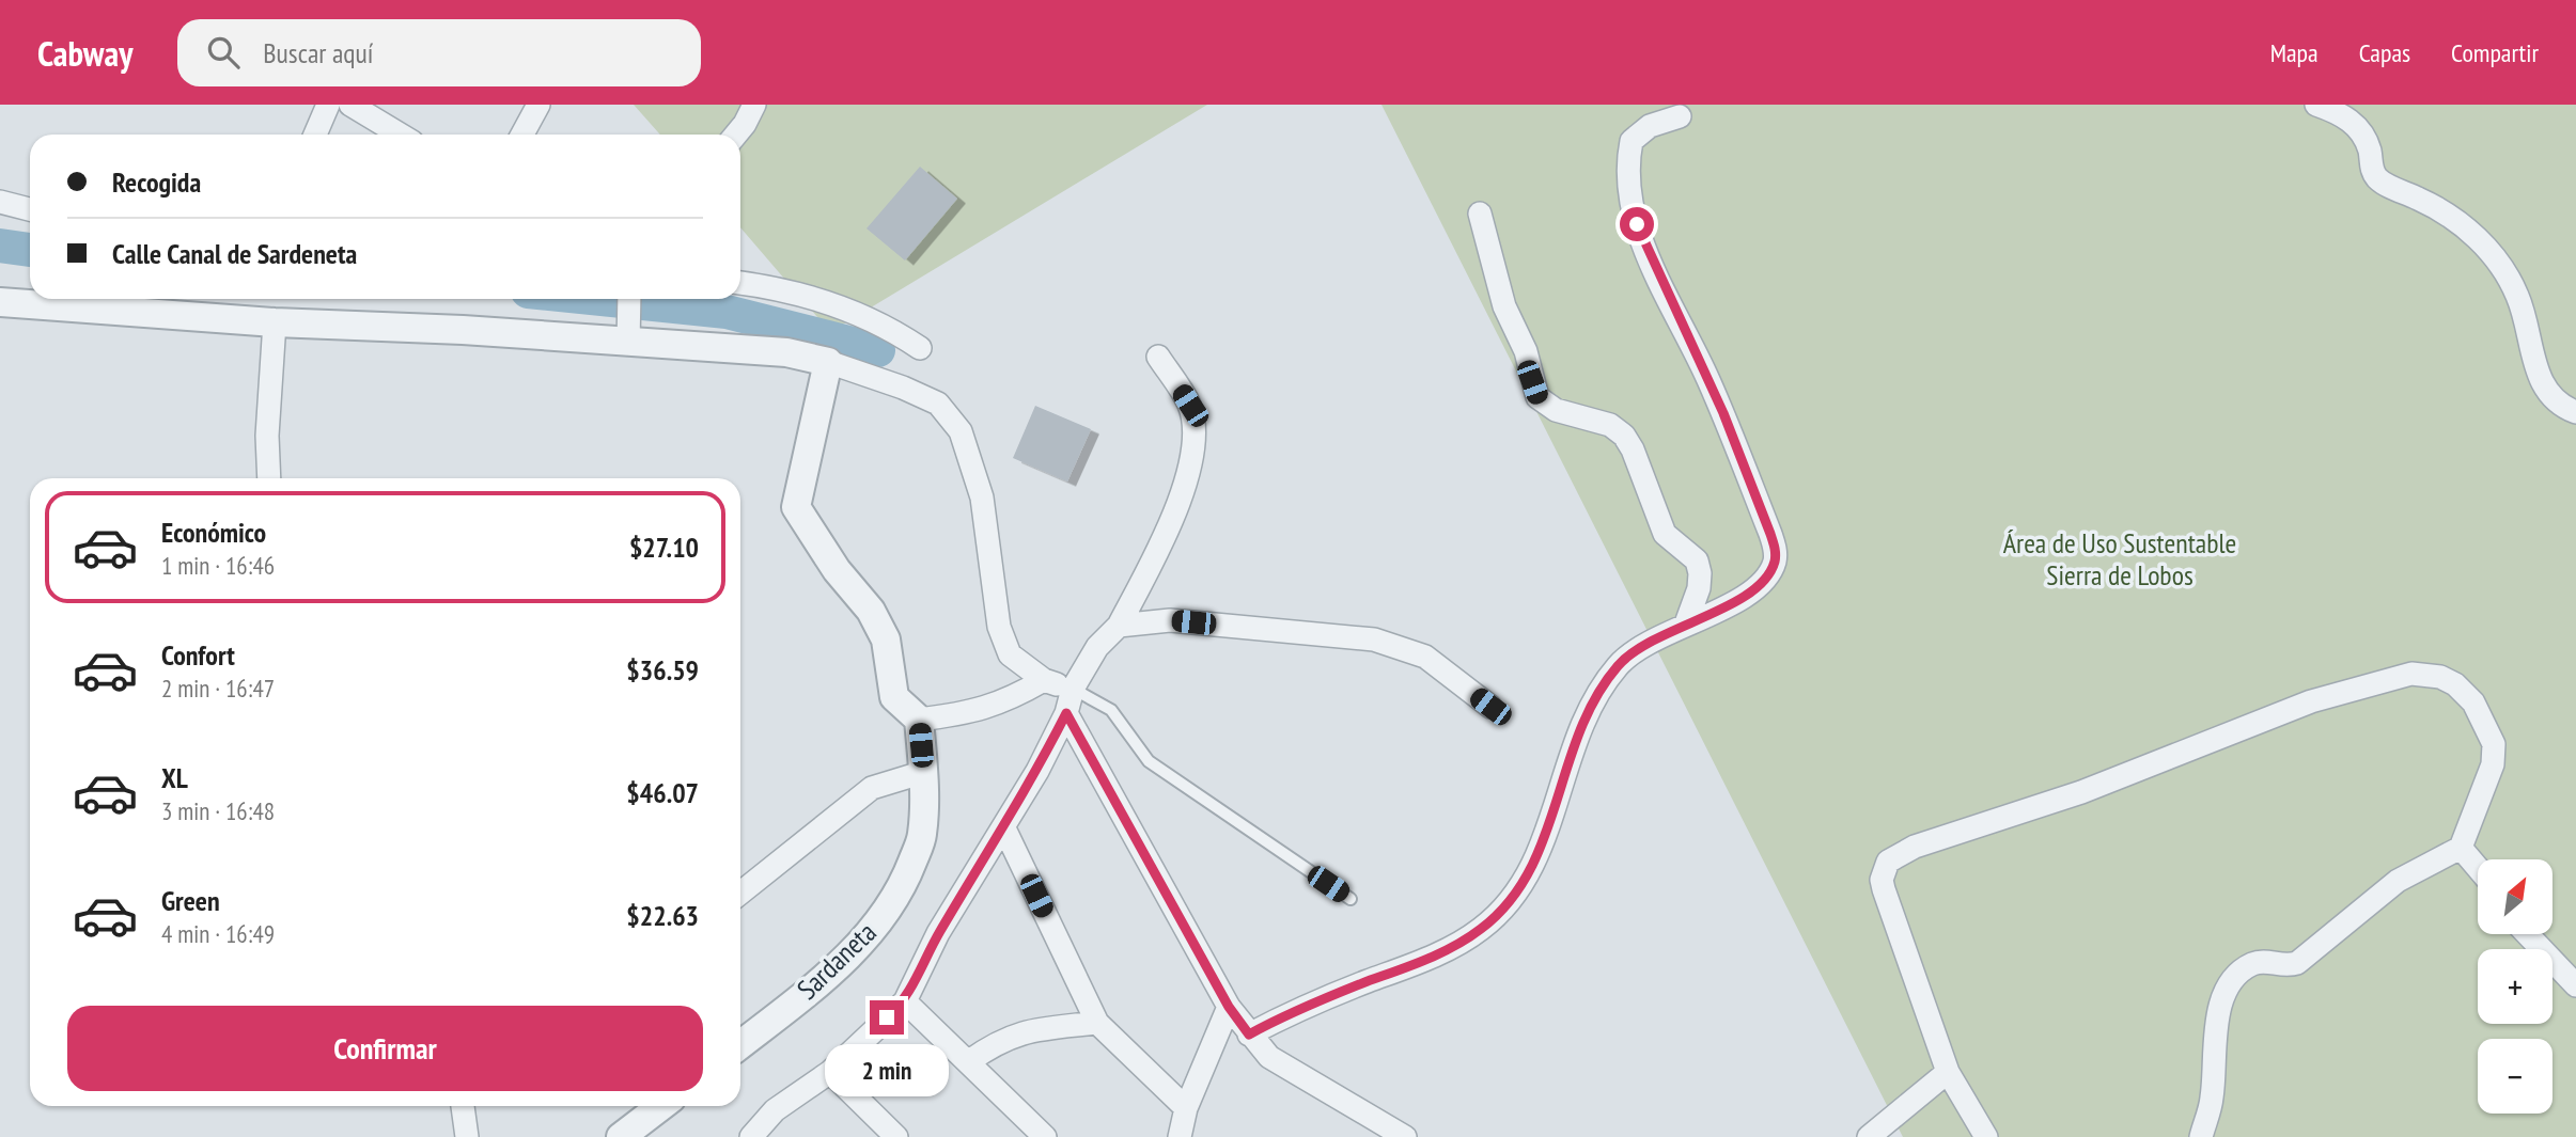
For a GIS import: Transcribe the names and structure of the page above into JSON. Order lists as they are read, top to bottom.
{
  "streets": {
    "street": ["Sardaneta"]
  },
  "parks": ["Área de Uso Sustentable Sierra de Lobos"],
  "north": "top right",
  "page": {
    "header": "Cabway",
    "search": "Buscar aquí",
    "nav": ["Mapa", "Capas", "Compartir"],
    "banner": ["Recogida", "Calle Canal de Sardeneta"],
    "list": [
      {
        "name": "Económico",
        "note": "1 min · 16:46",
        "value": "$27.10"
      },
      {
        "name": "Confort",
        "note": "2 min · 16:47",
        "value": "$36.59"
      },
      {
        "name": "XL",
        "note": "3 min · 16:48",
        "value": "$46.07"
      },
      {
        "name": "Green",
        "note": "4 min · 16:49",
        "value": "$22.63"
      }
    ],
    "map_buttons": ["+", "−"],
    "buttons": "Confirmar",
    "bubble": "2 min"
  }
}
